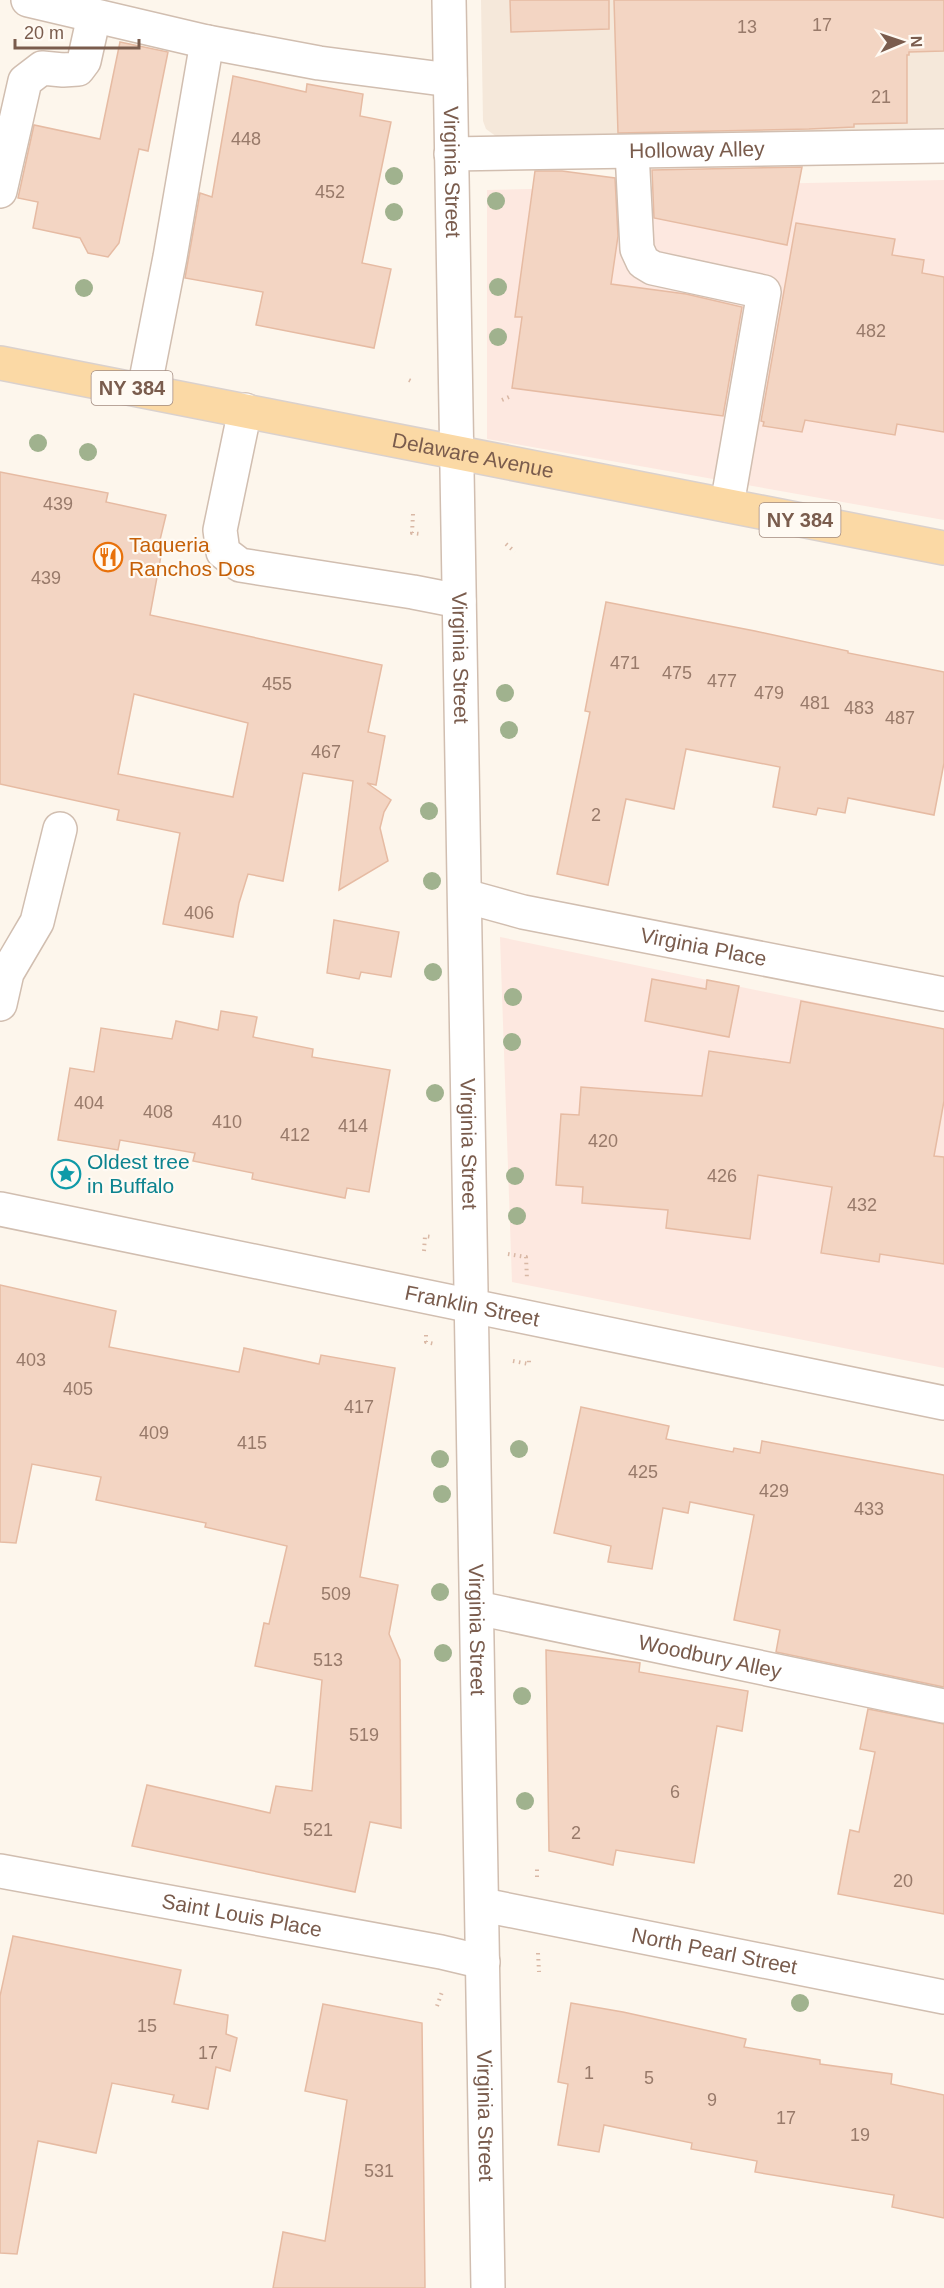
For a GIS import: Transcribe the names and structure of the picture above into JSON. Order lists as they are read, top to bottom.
{
  "streets": {
    "main road": ["NY 384", "Delaware Avenue"],
    "street": [
      "Holloway Alley",
      "Virginia Street",
      "Virginia Place",
      "Franklin Street",
      "Woodbury Alley",
      "Saint Louis Place",
      "North Pearl Street"
    ]
  },
  "crossings": [
    ["Holloway Alley", "Virginia Street"],
    ["Virginia Street", "Delaware Avenue"],
    ["Virginia Street", "Virginia Place"],
    ["Virginia Street", "Franklin Street"],
    ["Virginia Street", "Woodbury Alley"],
    ["Virginia Street", "Saint Louis Place"],
    ["Virginia Street", "North Pearl Street"]
  ],
  "places": {
    "restaurant": ["Taqueria Ranchos Dos"],
    "place": ["Oldest tree in Buffalo"]
  },
  "house_numbers": [
    "17",
    "13",
    "21",
    "448",
    "452",
    "482",
    "439",
    "439",
    "471",
    "475",
    "477",
    "455",
    "479",
    "481",
    "483",
    "487",
    "467",
    "2",
    "406",
    "404",
    "408",
    "410",
    "414",
    "412",
    "420",
    "426",
    "432",
    "403",
    "405",
    "417",
    "409",
    "415",
    "425",
    "429",
    "433",
    "509",
    "513",
    "519",
    "6",
    "521",
    "2",
    "20",
    "15",
    "17",
    "1",
    "5",
    "9",
    "17",
    "19",
    "531"
  ],
  "scale_bar": "20 m",
  "north": "right"
}
